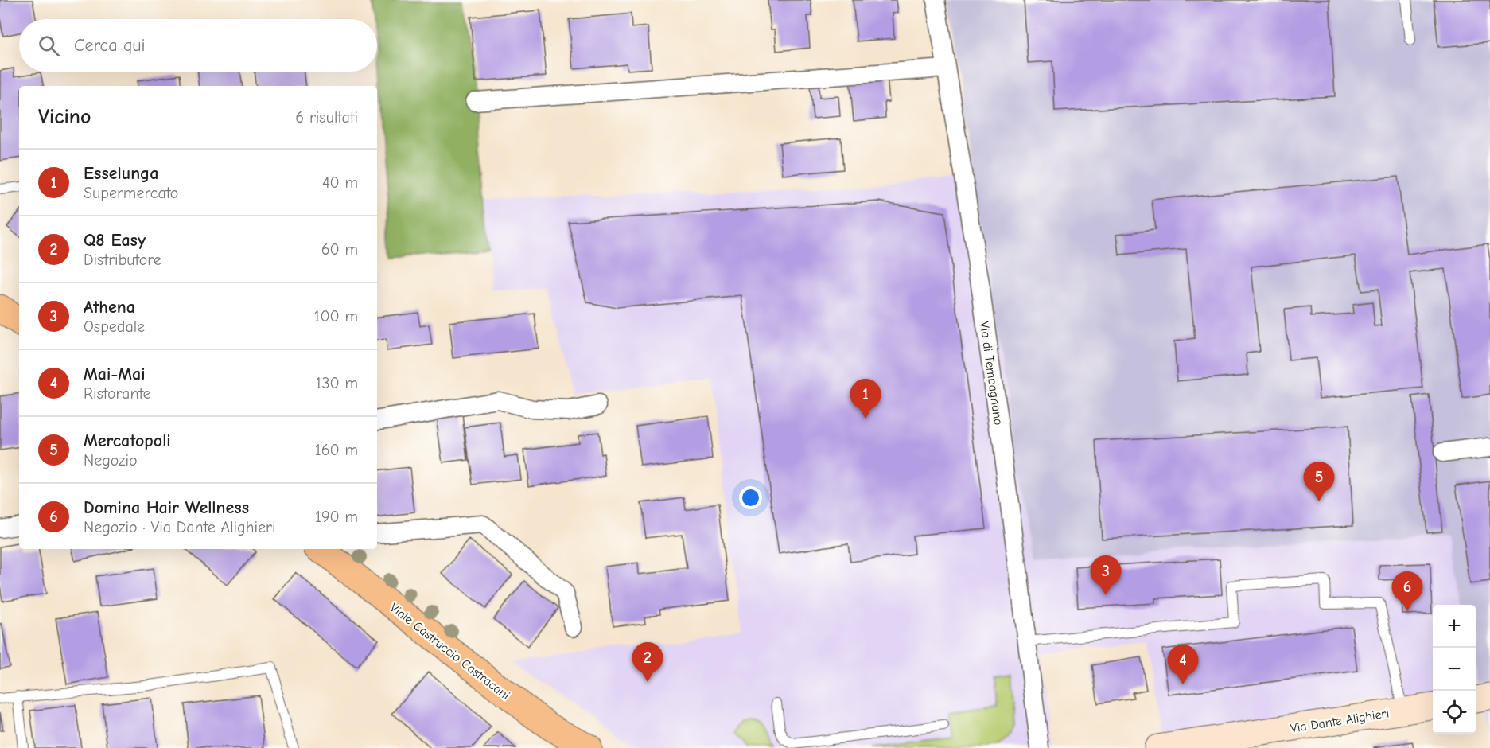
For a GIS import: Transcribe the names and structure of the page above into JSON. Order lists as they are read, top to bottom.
{
  "streets": {
    "main road": ["Viale Castruccio Castracani", "Via Dante Alighieri"],
    "street": ["Via di Tempagnano"]
  },
  "page": {
    "search": "Cerca qui",
    "heading": ["Vicino", "6 risultati"],
    "list": [
      {
        "mark": "1",
        "name": "Esselunga",
        "note": "Supermercato",
        "value": "40 m"
      },
      {
        "mark": "2",
        "name": "Q8 Easy",
        "note": "Distributore",
        "value": "60 m"
      },
      {
        "mark": "3",
        "name": "Athena",
        "note": "Ospedale",
        "value": "100 m"
      },
      {
        "mark": "4",
        "name": "Mai-Mai",
        "note": "Ristorante",
        "value": "130 m"
      },
      {
        "mark": "5",
        "name": "Mercatopoli",
        "note": "Negozio",
        "value": "160 m"
      },
      {
        "mark": "6",
        "name": "Domina Hair Wellness",
        "note": "Negozio · Via Dante Alighieri",
        "value": "190 m"
      }
    ],
    "pins": [
      "1",
      "5",
      "3",
      "6",
      "2",
      "4"
    ],
    "map_buttons": ["+", "−"]
  }
}
